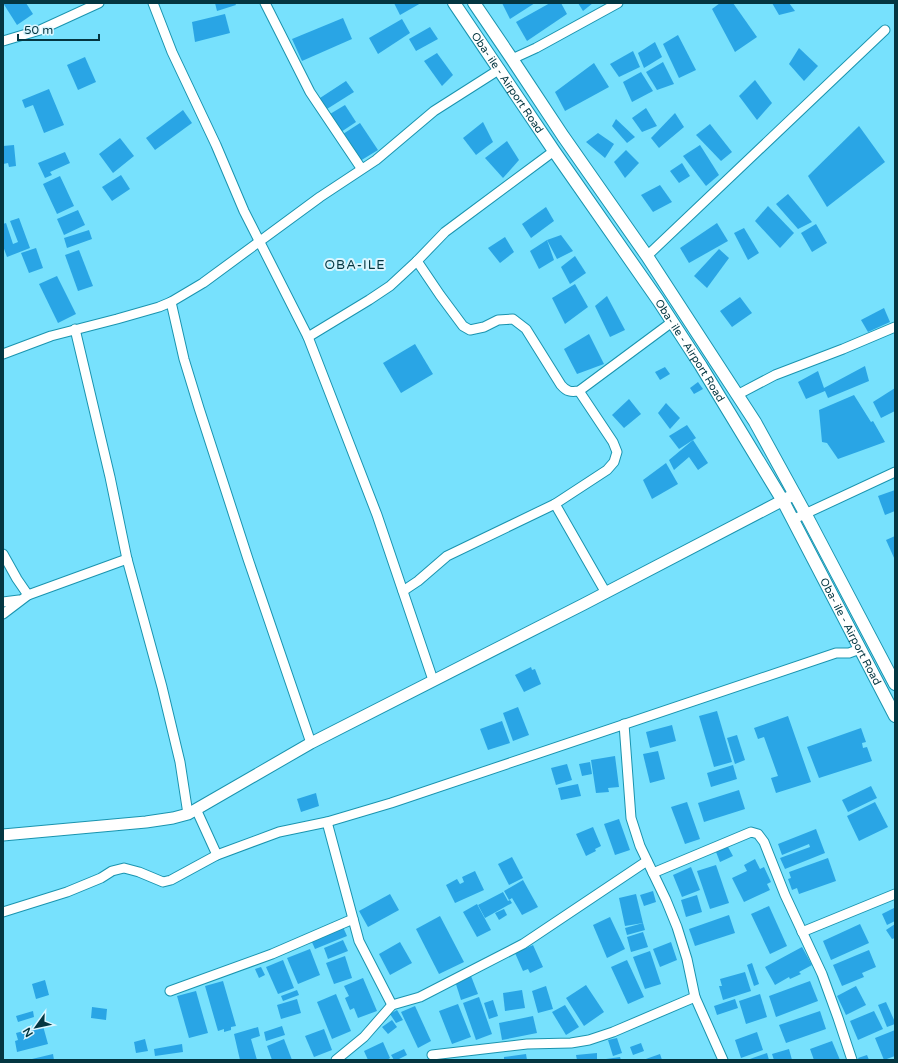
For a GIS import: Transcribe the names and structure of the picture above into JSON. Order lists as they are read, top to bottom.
{
  "streets": {
    "main road": ["Oba- ile - Airport Road"]
  },
  "districts": ["OBA-ILE"],
  "scale_bar": "50 m",
  "north": "bottom left"
}
